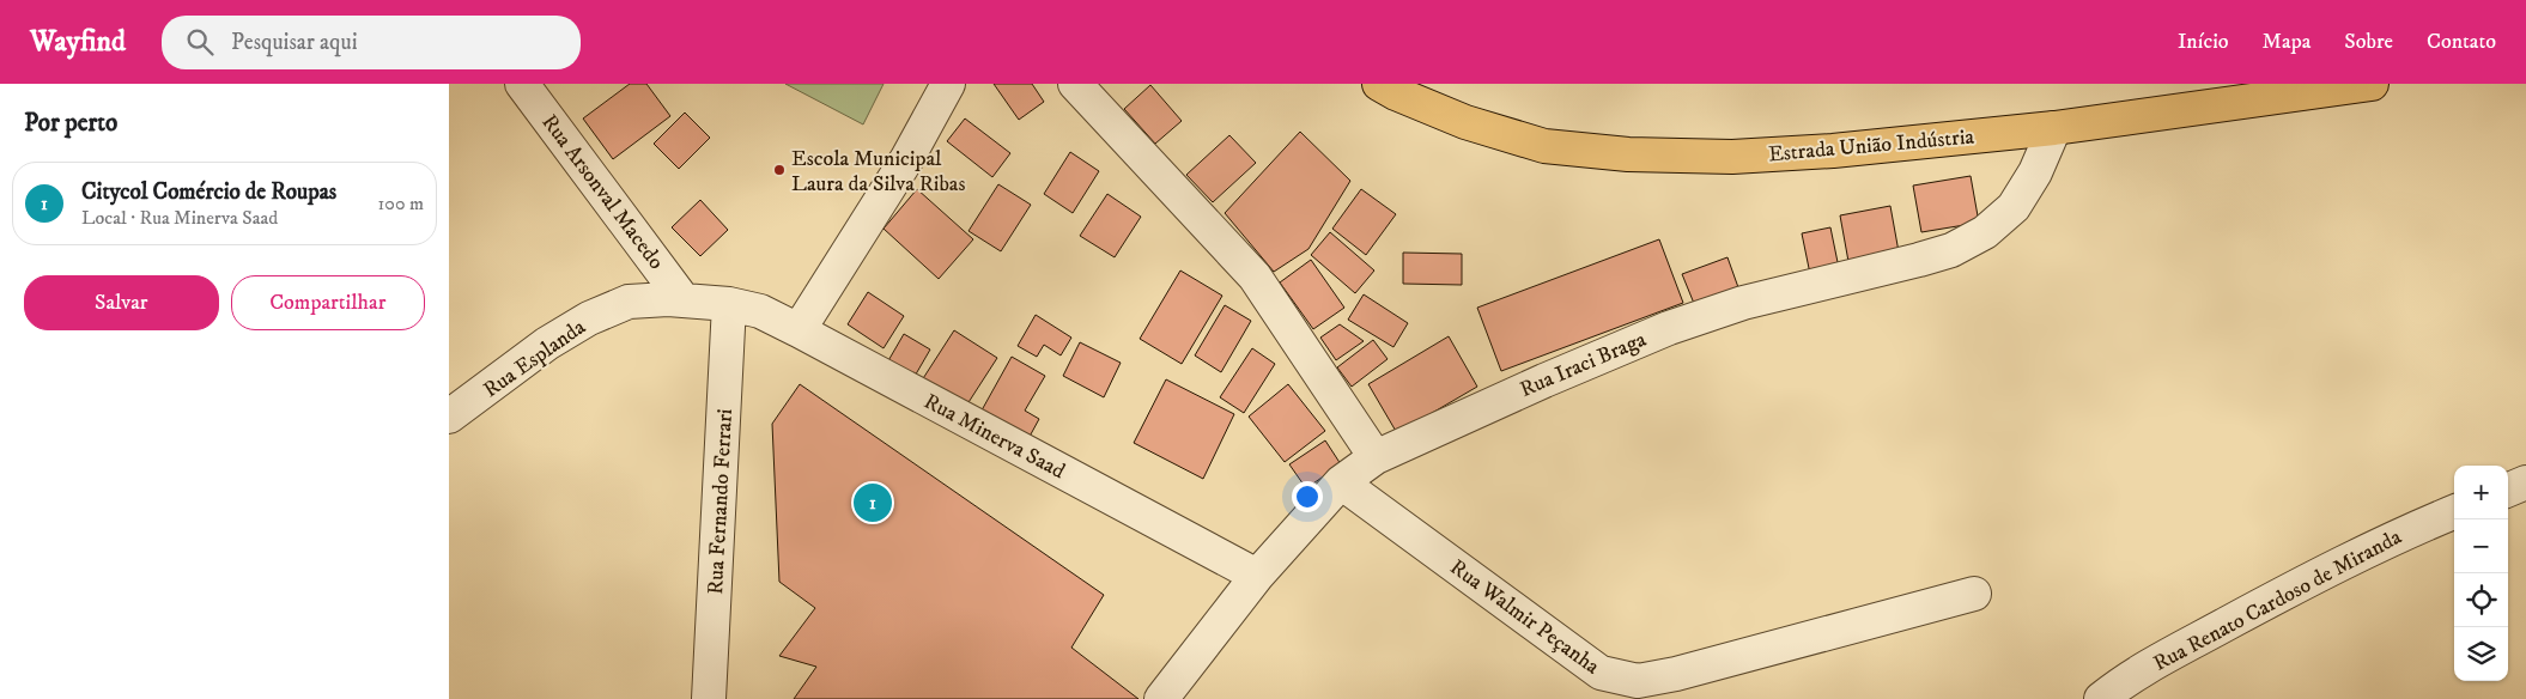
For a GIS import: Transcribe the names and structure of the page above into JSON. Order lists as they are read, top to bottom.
{
  "streets": {
    "main road": ["Estrada União Indústria"],
    "street": [
      "Rua Arsonval Macedo",
      "Rua Esplanda",
      "Rua Iraci Braga",
      "Rua Minerva Saad",
      "Rua Fernando Ferrari",
      "Rua Renato Cardoso de Miranda",
      "Rua Walmir Peçanha"
    ]
  },
  "crossings": [
    ["Estrada União Indústria", "Rua Iraci Braga"],
    ["Rua Arsonval Macedo", "Rua Esplanda"],
    ["Rua Esplanda", "Rua Minerva Saad"],
    ["Rua Esplanda", "Rua Fernando Ferrari"],
    ["Rua Iraci Braga", "Rua Minerva Saad"],
    ["Rua Iraci Braga", "Rua Walmir Peçanha"],
    ["Rua Minerva Saad", "Rua Fernando Ferrari"]
  ],
  "places": ["Escola Municipal Laura da Silva Ribas"],
  "page": {
    "header": "Wayfind",
    "search": "Pesquisar aqui",
    "nav": [
      "Início",
      "Mapa",
      "Sobre",
      "Contato"
    ],
    "heading": "Por perto",
    "list": [
      {
        "mark": "1",
        "name": "Citycol Comércio de Roupas",
        "note": "Local · Rua Minerva Saad",
        "value": "100 m"
      }
    ],
    "buttons": ["Salvar", "Compartilhar"],
    "map_buttons": ["+", "−"],
    "pins": "1"
  }
}
